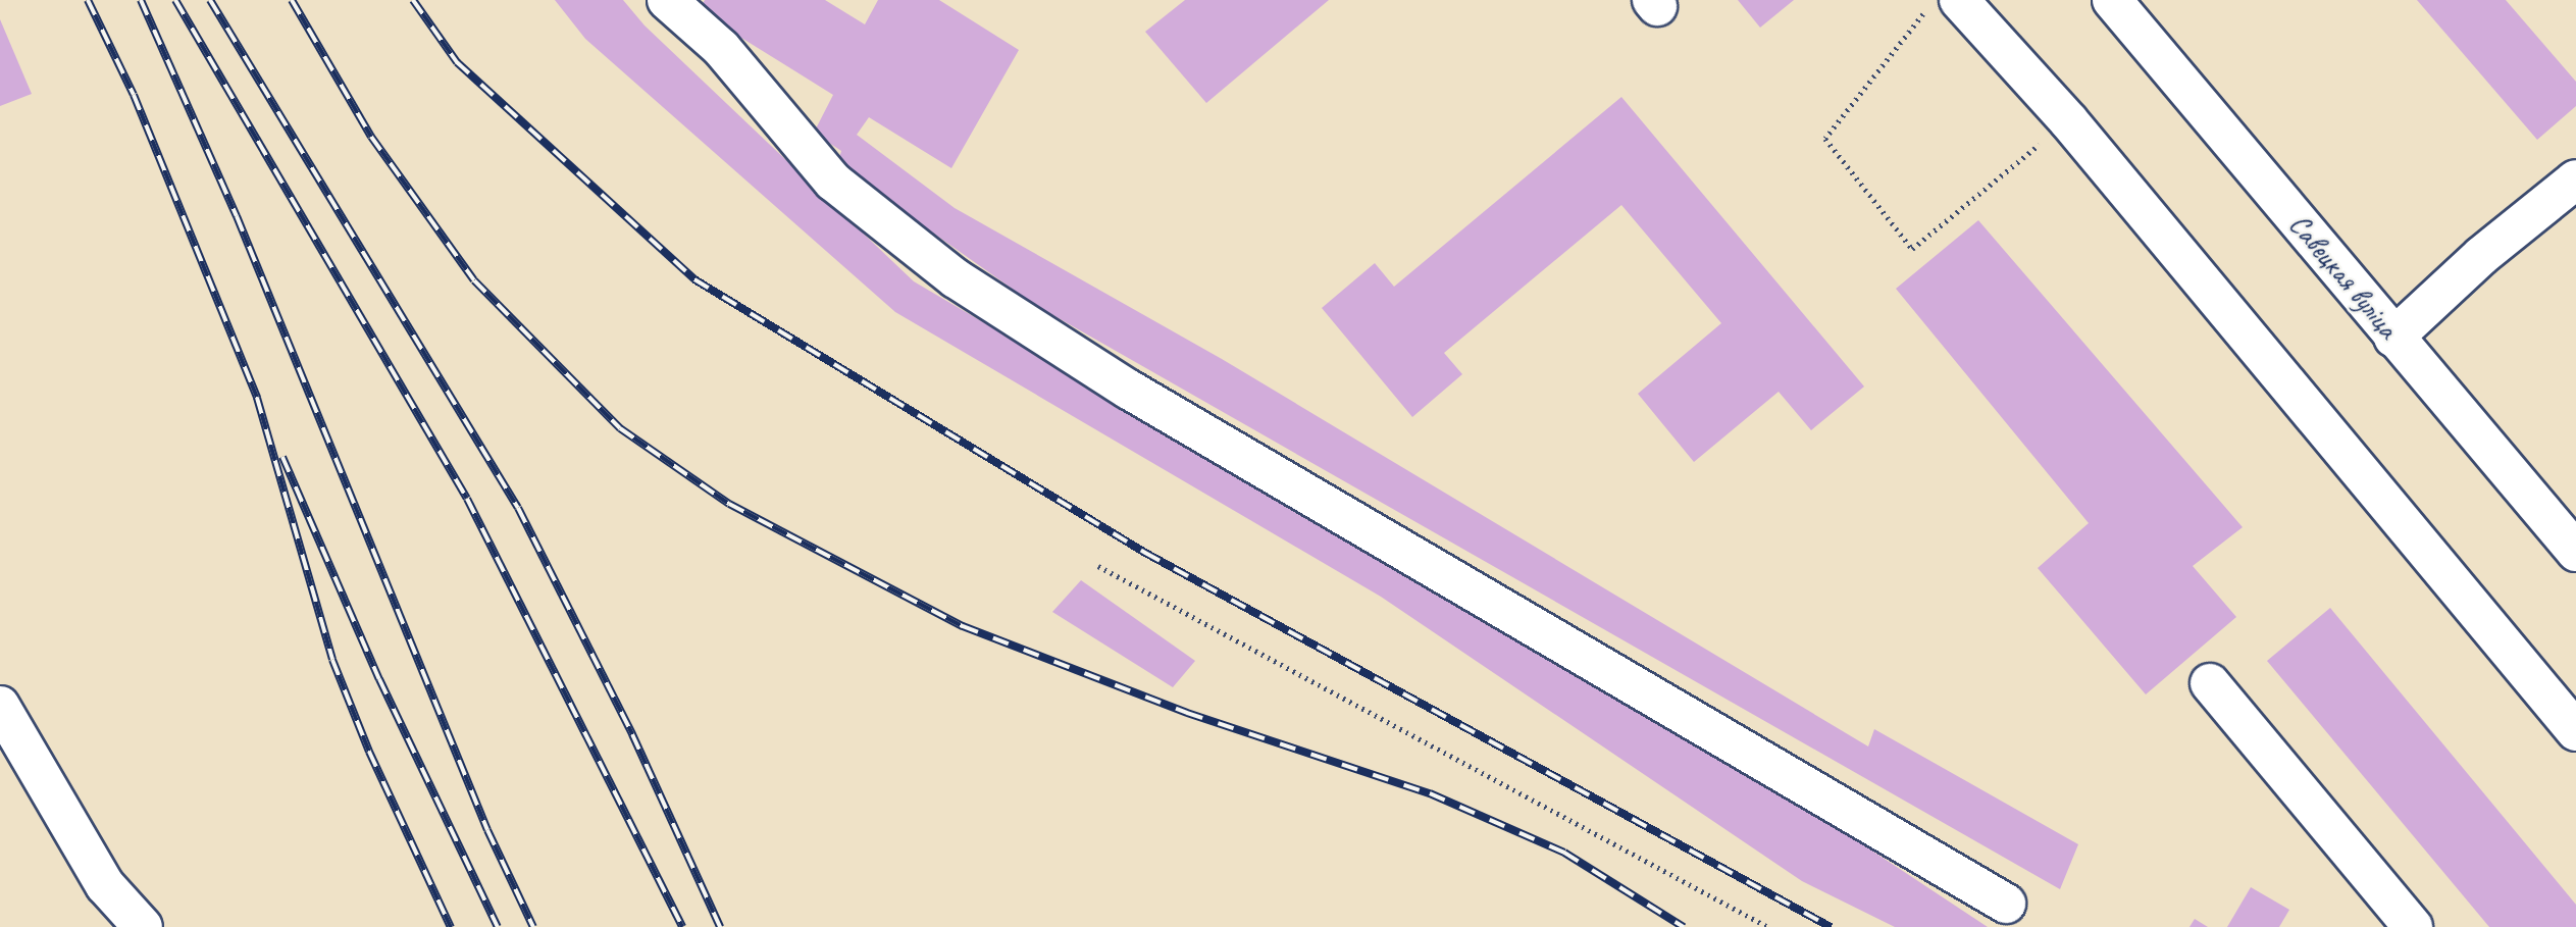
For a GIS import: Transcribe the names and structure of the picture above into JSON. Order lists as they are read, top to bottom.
{
  "streets": {
    "street": ["Савецкая вуліца"]
  }
}
